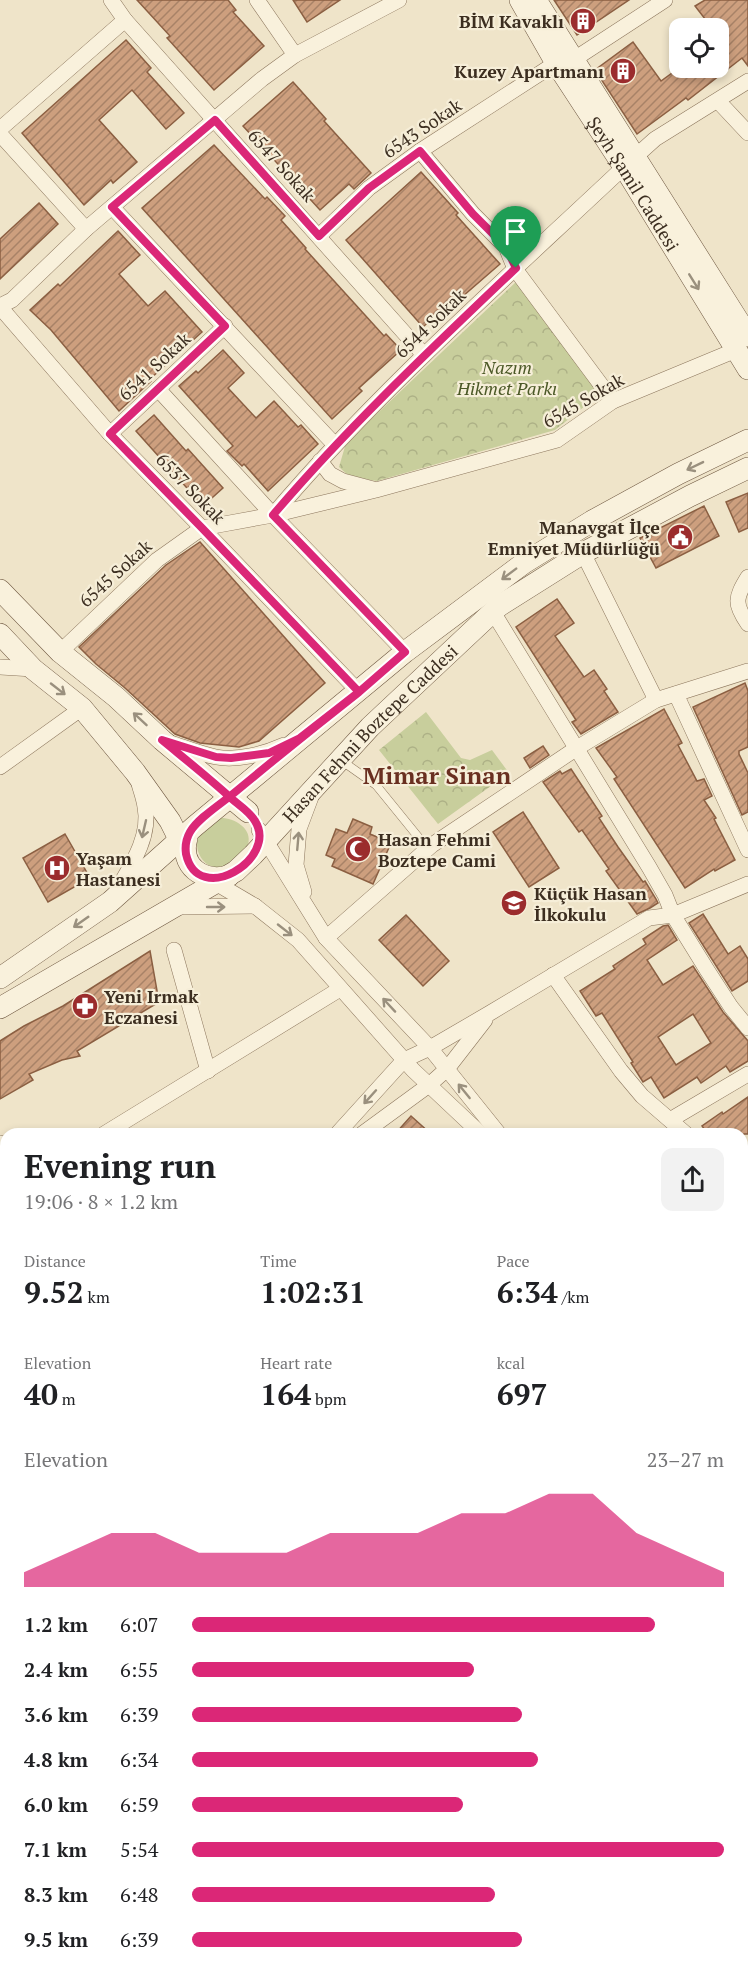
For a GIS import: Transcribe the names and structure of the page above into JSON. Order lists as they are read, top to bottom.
{
  "streets": {
    "main road": ["Şeyh Şamil Caddesi", "Hasan Fehmi Boztepe Caddesi"],
    "street": [
      "6543 Sokak",
      "6547 Sokak",
      "6544 Sokak",
      "6541 Sokak",
      "6545 Sokak",
      "6537 Sokak"
    ]
  },
  "crossings": [
    ["6543 Sokak", "6547 Sokak"],
    ["6543 Sokak", "Şeyh Şamil Caddesi"],
    ["6547 Sokak", "6544 Sokak"],
    ["Şeyh Şamil Caddesi", "6544 Sokak"],
    ["Şeyh Şamil Caddesi", "6545 Sokak"],
    ["6544 Sokak", "6545 Sokak"],
    ["6541 Sokak", "6537 Sokak"],
    ["6545 Sokak", "6537 Sokak"],
    ["6537 Sokak", "Hasan Fehmi Boztepe Caddesi"]
  ],
  "districts": ["Mimar Sinan"],
  "parks": ["Nazım Hikmet Parkı"],
  "places": {
    "building": ["BİM Kavaklı", "Kuzey Apartmanı"],
    "public building": ["Manavgat İlçe Emniyet Müdürlüğü"],
    "mosque": ["Hasan Fehmi Boztepe Cami"],
    "hospital": ["Yaşam Hastanesi"],
    "school or university": ["Küçük Hasan İlkokulu"],
    "pharmacy": ["Yeni Irmak Eczanesi"]
  },
  "page": {
    "heading": ["Evening run", "19:06 · 8 × 1.2 km"],
    "stats": [
      ["Distance", "9.52 km"],
      ["Time", "1:02:31"],
      ["Pace", "6:34 /km"],
      ["Elevation", "40 m"],
      ["Heart rate", "164 bpm"],
      ["kcal", "697"]
    ],
    "chart": ["Elevation", "23–27 m"],
    "list": [
      {
        "name": "1.2 km",
        "note": "6:07"
      },
      {
        "name": "2.4 km",
        "note": "6:55"
      },
      {
        "name": "3.6 km",
        "note": "6:39"
      },
      {
        "name": "4.8 km",
        "note": "6:34"
      },
      {
        "name": "6.0 km",
        "note": "6:59"
      },
      {
        "name": "7.1 km",
        "note": "5:54"
      },
      {
        "name": "8.3 km",
        "note": "6:48"
      },
      {
        "name": "9.5 km",
        "note": "6:39"
      }
    ]
  }
}
